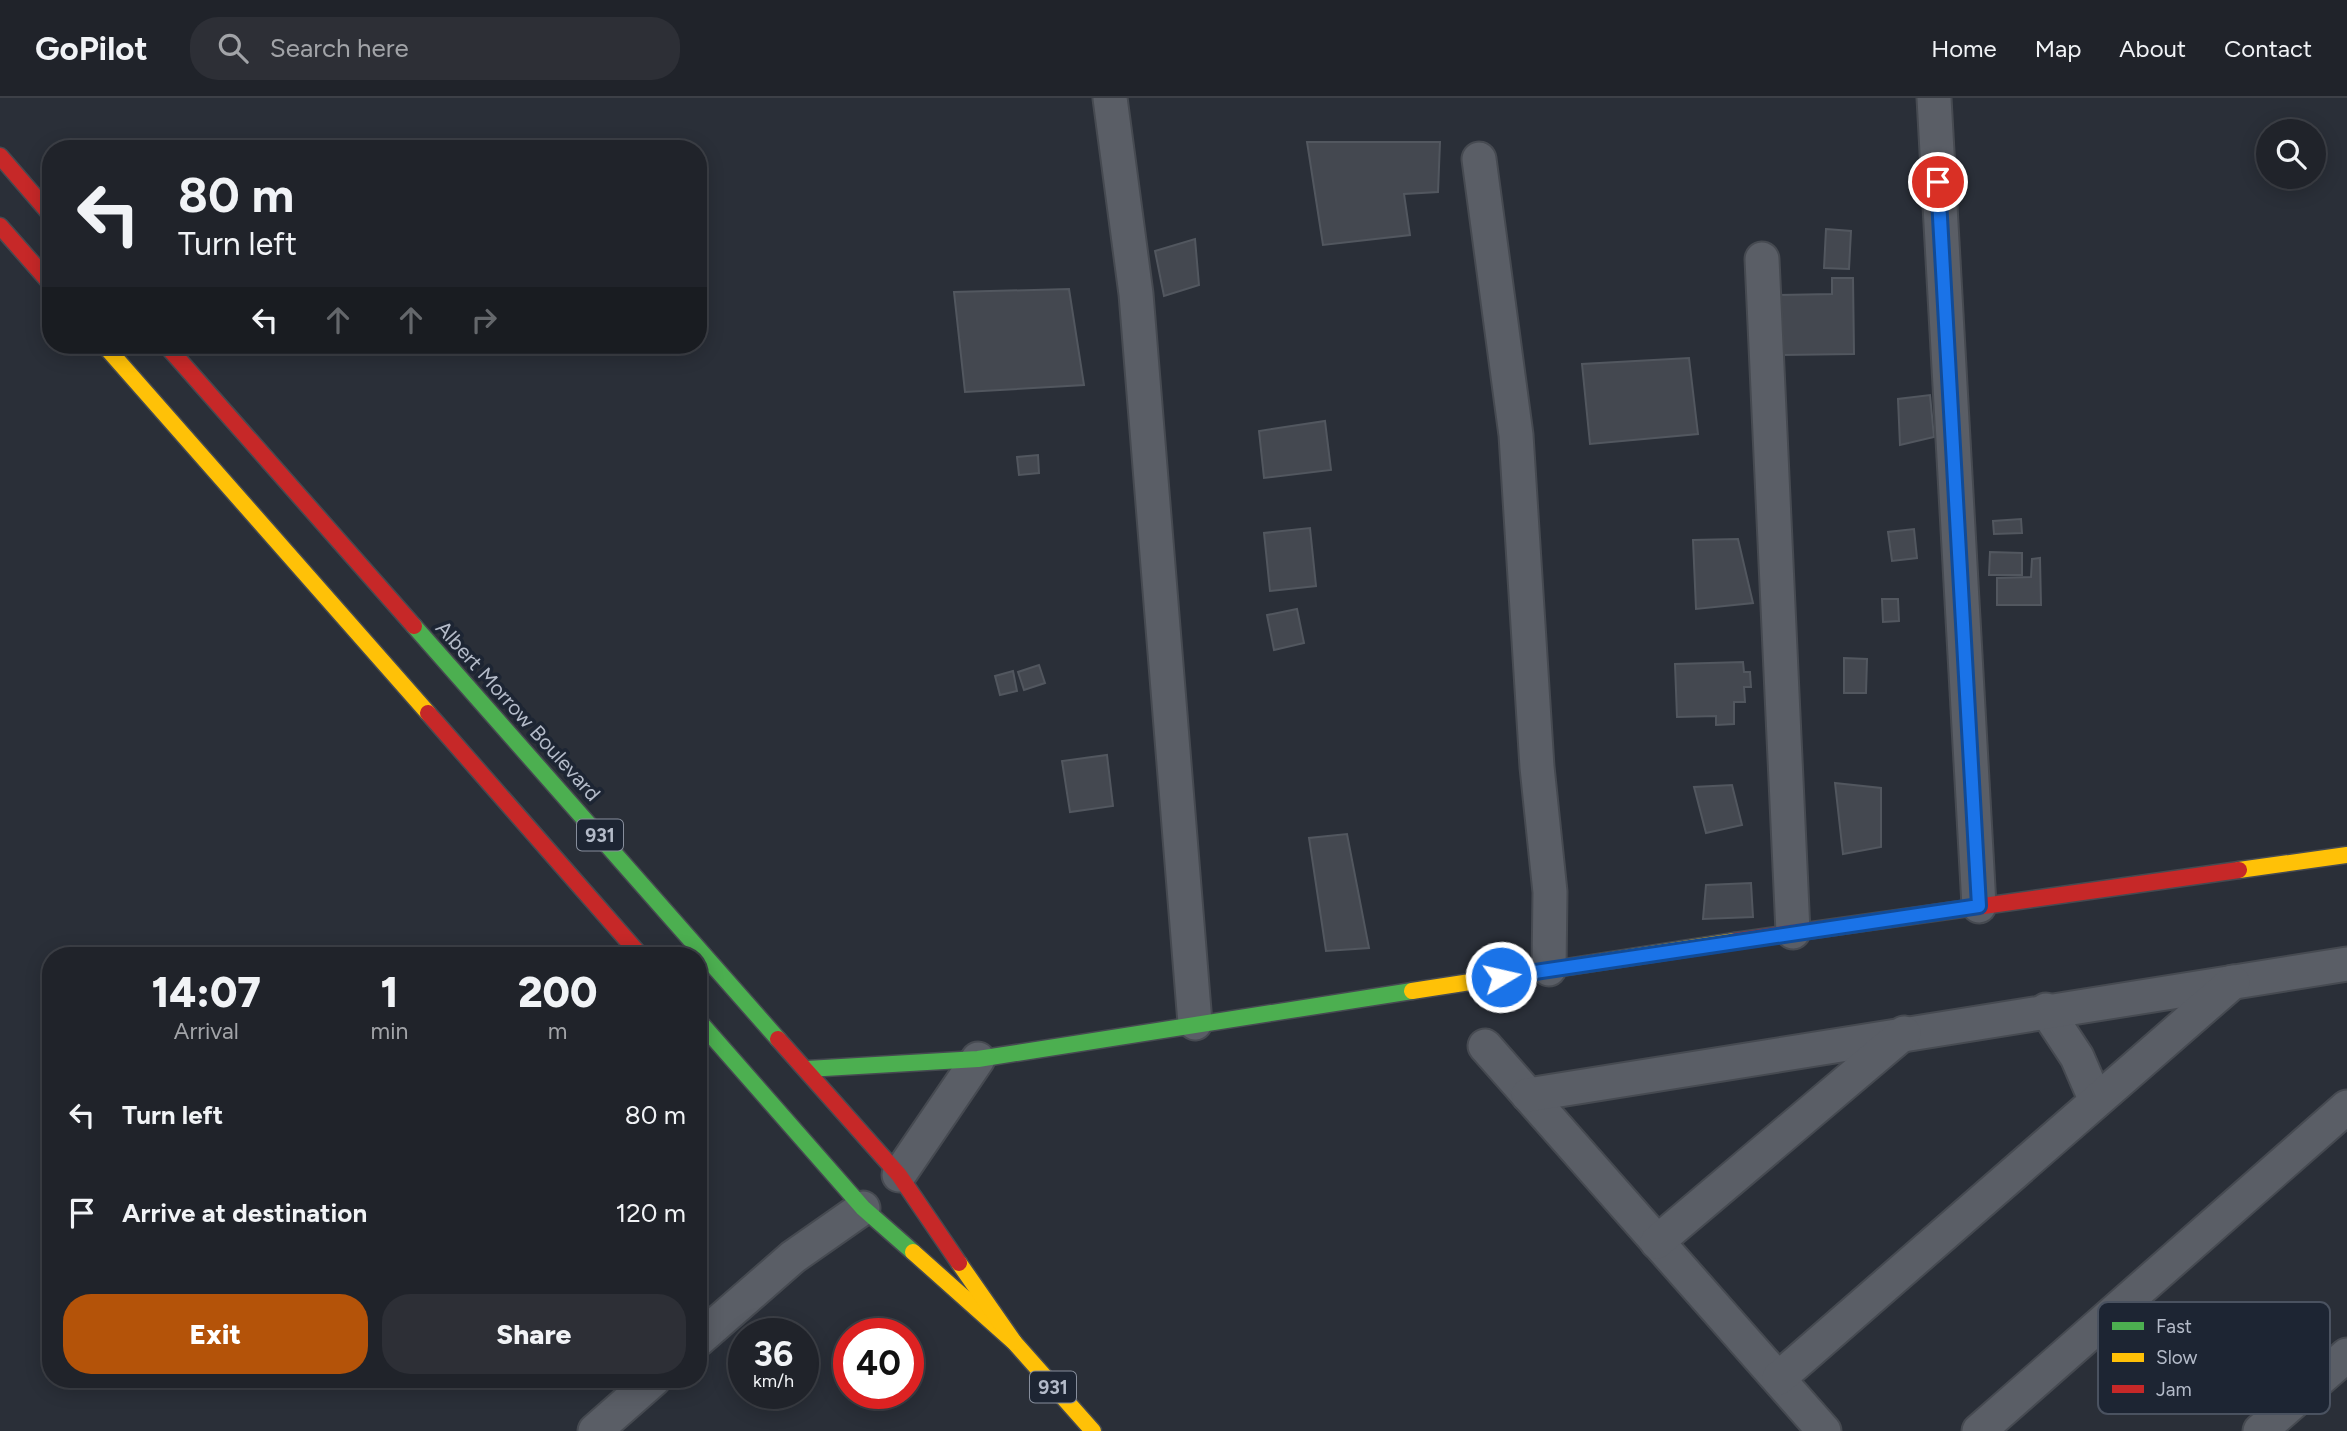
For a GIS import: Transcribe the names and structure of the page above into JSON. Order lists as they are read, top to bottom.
{
  "streets": {
    "main road": ["Albert Morrow Boulevard", "931"]
  },
  "legend": ["Fast", "Slow", "Jam"],
  "page": {
    "header": "GoPilot",
    "search": "Search here",
    "nav": [
      "Home",
      "Map",
      "About",
      "Contact"
    ],
    "turn": ["80 m", "Turn left"],
    "eta": [
      "14:07",
      "Arrival",
      "1",
      "min",
      "200",
      "m"
    ],
    "list": [
      {
        "name": "Turn left",
        "value": "80 m"
      },
      {
        "name": "Arrive at destination",
        "value": "120 m"
      }
    ],
    "buttons": ["Exit", "Share"],
    "speed": "36 km/h",
    "limit": "40"
  }
}
